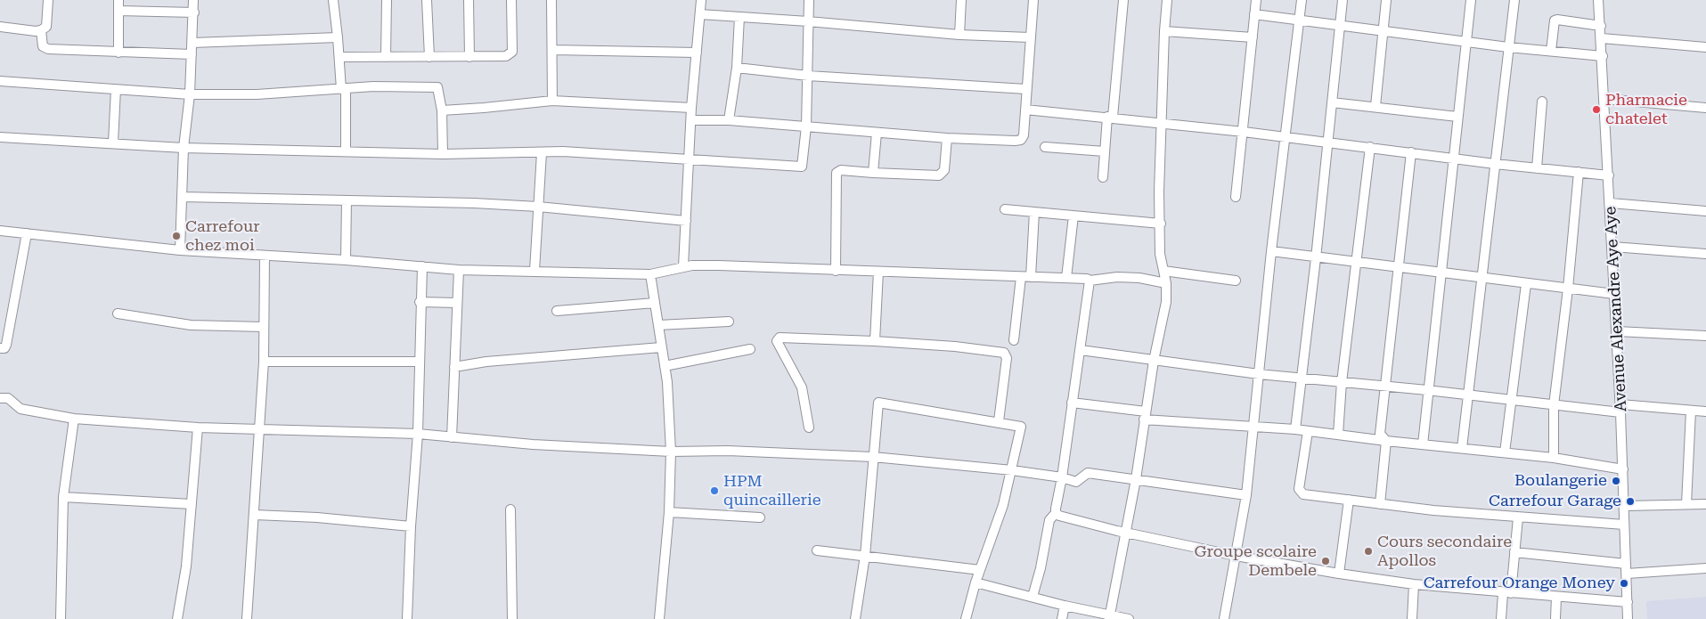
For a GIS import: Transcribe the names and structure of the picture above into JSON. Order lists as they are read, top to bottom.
{
  "streets": {
    "street": ["Avenue Alexandre Aye Aye"]
  },
  "places": [
    "Pharmacie chatelet",
    "Carrefour chez moi",
    "Boulangerie",
    "HPM quincaillerie",
    "Carrefour Garage",
    "Cours secondaire Apollos",
    "Groupe scolaire Dembele",
    "Carrefour Orange Money"
  ]
}
